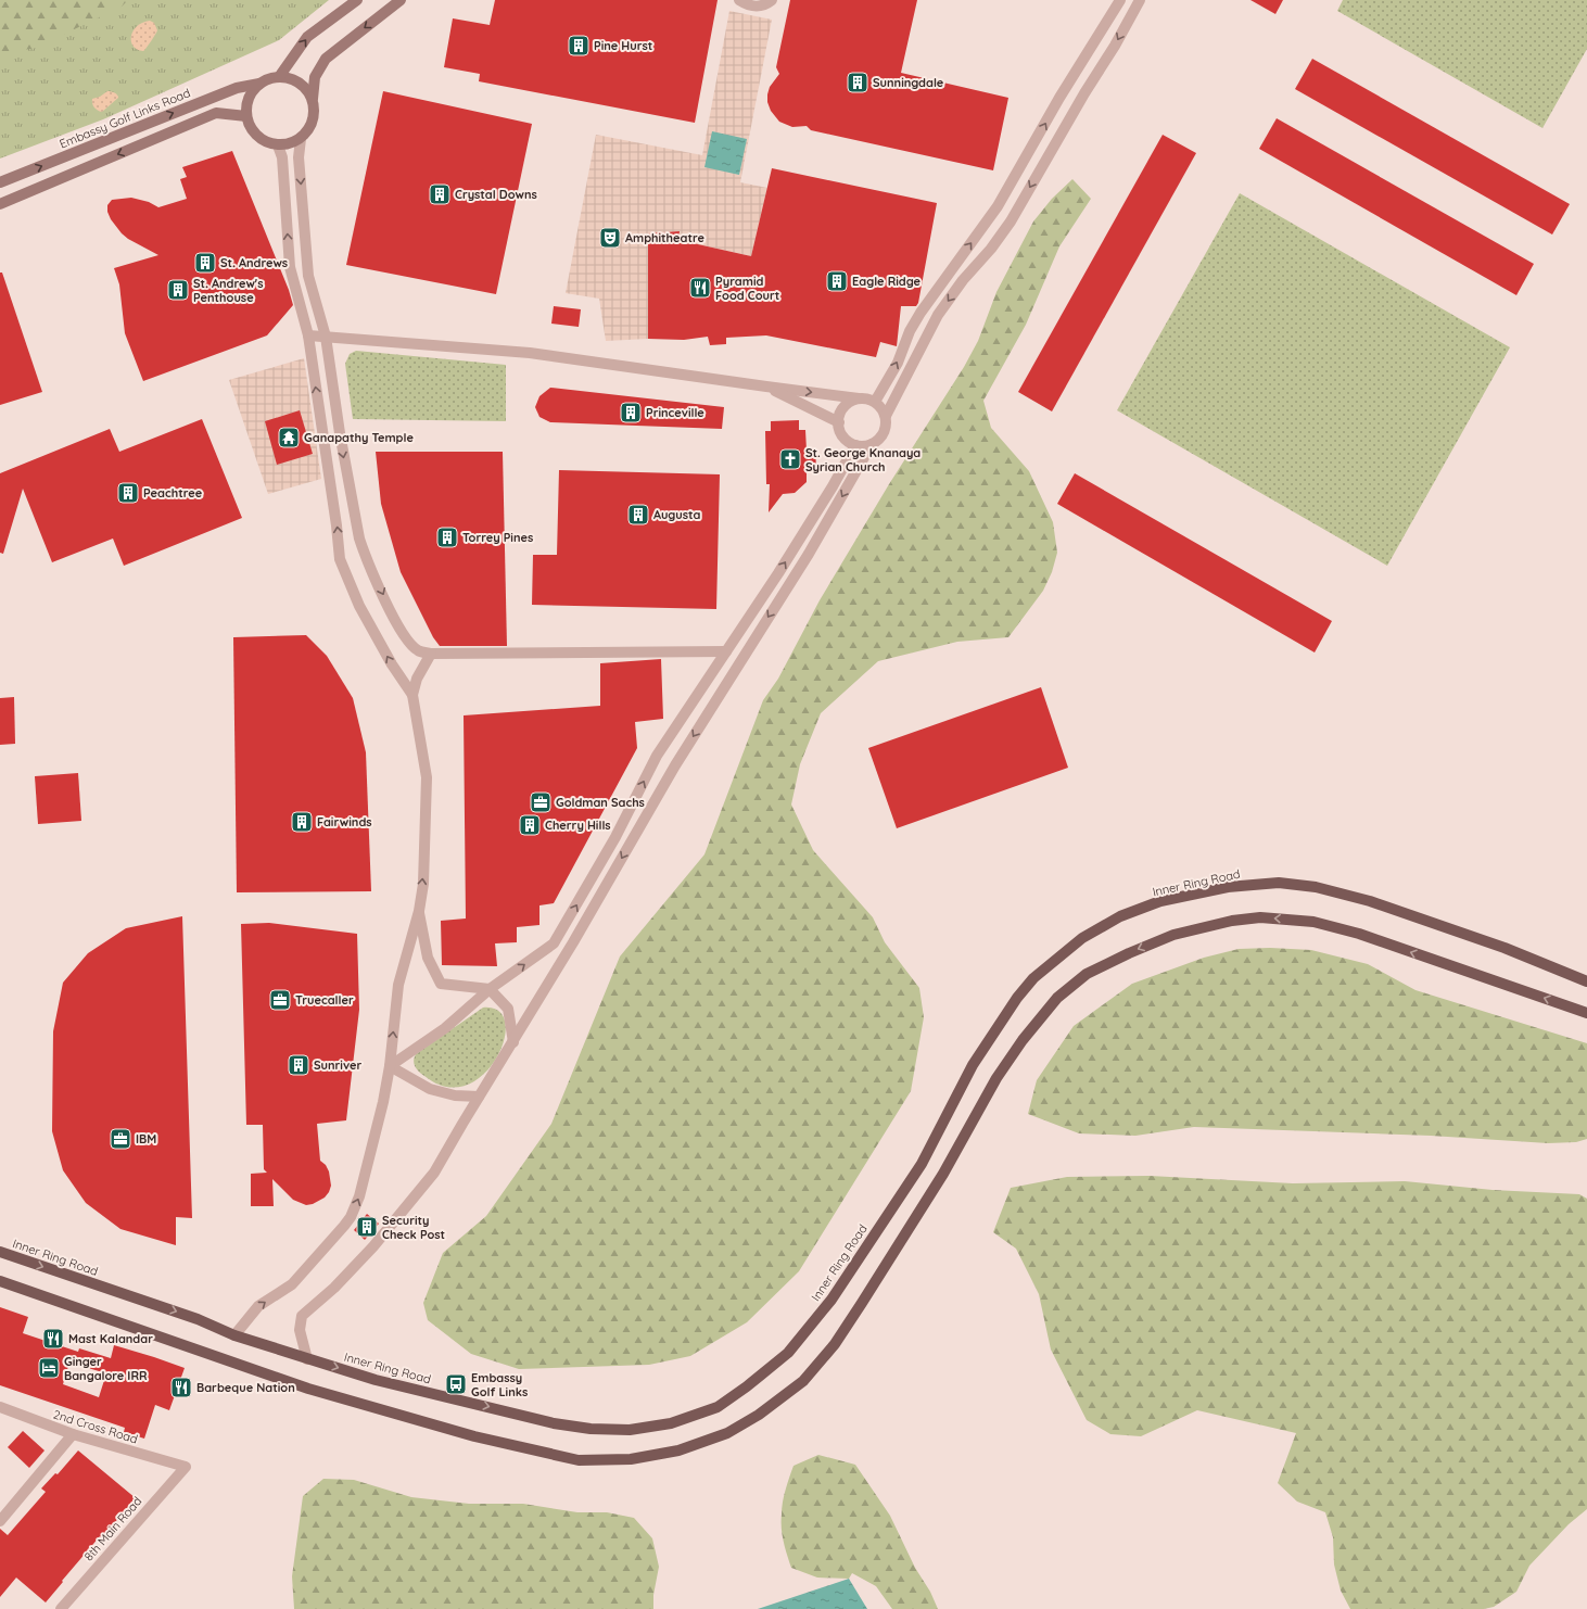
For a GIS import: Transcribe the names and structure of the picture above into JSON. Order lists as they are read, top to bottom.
{
  "streets": {
    "main road": ["Inner Ring Road"],
    "street": ["Embassy Golf Links Road", "2nd Cross Road", "8th Main Road"]
  },
  "crossings": [
    ["2nd Cross Road", "8th Main Road"]
  ],
  "one_way": ["Inner Ring Road"],
  "places": {
    "building": [
      "Pine Hurst",
      "Sunningdale",
      "Crystal Downs",
      "St. Andrews",
      "Eagle Ridge",
      "St. Andrew's Penthouse",
      "Princeville",
      "Peachtree",
      "Augusta",
      "Torrey Pines",
      "Fairwinds",
      "Cherry Hills",
      "Sunriver",
      "Security Check Post"
    ],
    "theatre": ["Amphitheatre"],
    "restaurant": ["Pyramid Food Court", "Mast Kalandar", "Barbeque Nation"],
    "temple": ["Ganapathy Temple"],
    "church": ["St. George Knanaya Syrian Church"],
    "office": ["Goldman Sachs", "Truecaller", "IBM"],
    "hotel": ["Ginger Bangalore IRR"],
    "bus stop": ["Embassy Golf Links"]
  }
}
